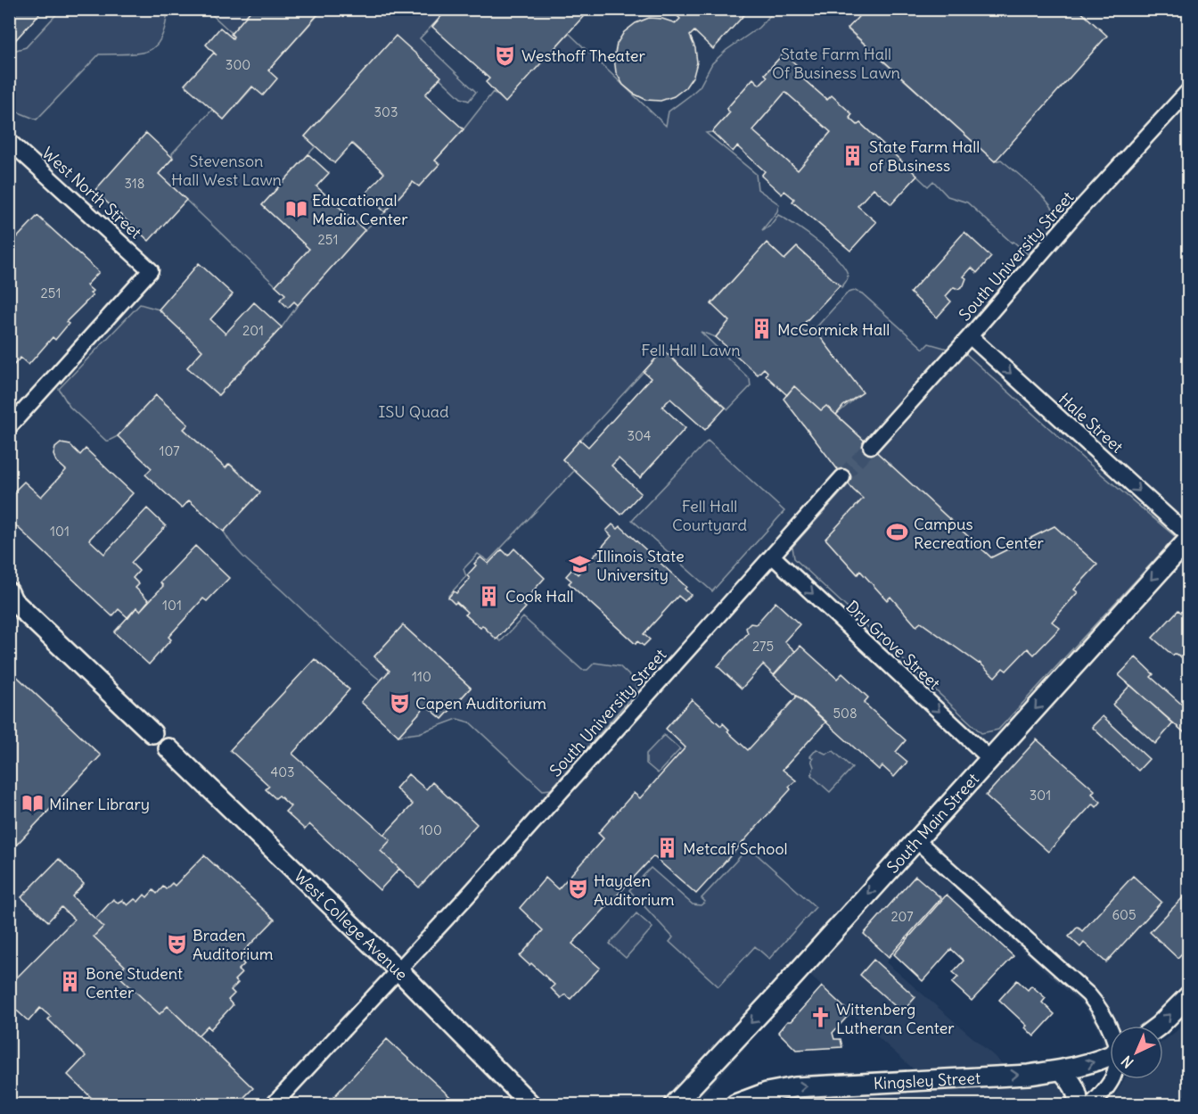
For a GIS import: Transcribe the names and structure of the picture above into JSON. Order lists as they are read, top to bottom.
{
  "streets": {
    "main road": ["South Main Street", "West College Avenue", "Kingsley Street"],
    "street": [
      "West North Street",
      "South University Street",
      "Hale Street",
      "Dry Grove Street"
    ]
  },
  "crossings": [
    ["South University Street", "Hale Street"],
    ["South University Street", "Dry Grove Street"],
    ["South University Street", "West College Avenue"],
    ["Hale Street", "South Main Street"],
    ["Dry Grove Street", "South Main Street"]
  ],
  "one_way": [
    "Hale Street",
    "Dry Grove Street",
    "South Main Street",
    "Kingsley Street"
  ],
  "parks": [
    "State Farm Hall Of Business Lawn",
    "Stevenson Hall West Lawn",
    "Fell Hall Lawn",
    "ISU Quad",
    "Fell Hall Courtyard"
  ],
  "places": {
    "theatre": [
      "Westhoff Theater",
      "Capen Auditorium",
      "Hayden Auditorium",
      "Braden Auditorium"
    ],
    "building": [
      "State Farm Hall of Business",
      "McCormick Hall",
      "Cook Hall",
      "Metcalf School",
      "Bone Student Center"
    ],
    "library": ["Educational Media Center", "Milner Library"],
    "sports": ["Campus Recreation Center"],
    "school or university": ["Illinois State University"],
    "church": ["Wittenberg Lutheran Center"]
  },
  "house_numbers": [
    "300",
    "303",
    "318",
    "251",
    "251",
    "201",
    "304",
    "107",
    "101",
    "101",
    "275",
    "110",
    "508",
    "403",
    "301",
    "100",
    "605",
    "207"
  ],
  "north": "bottom left"
}
